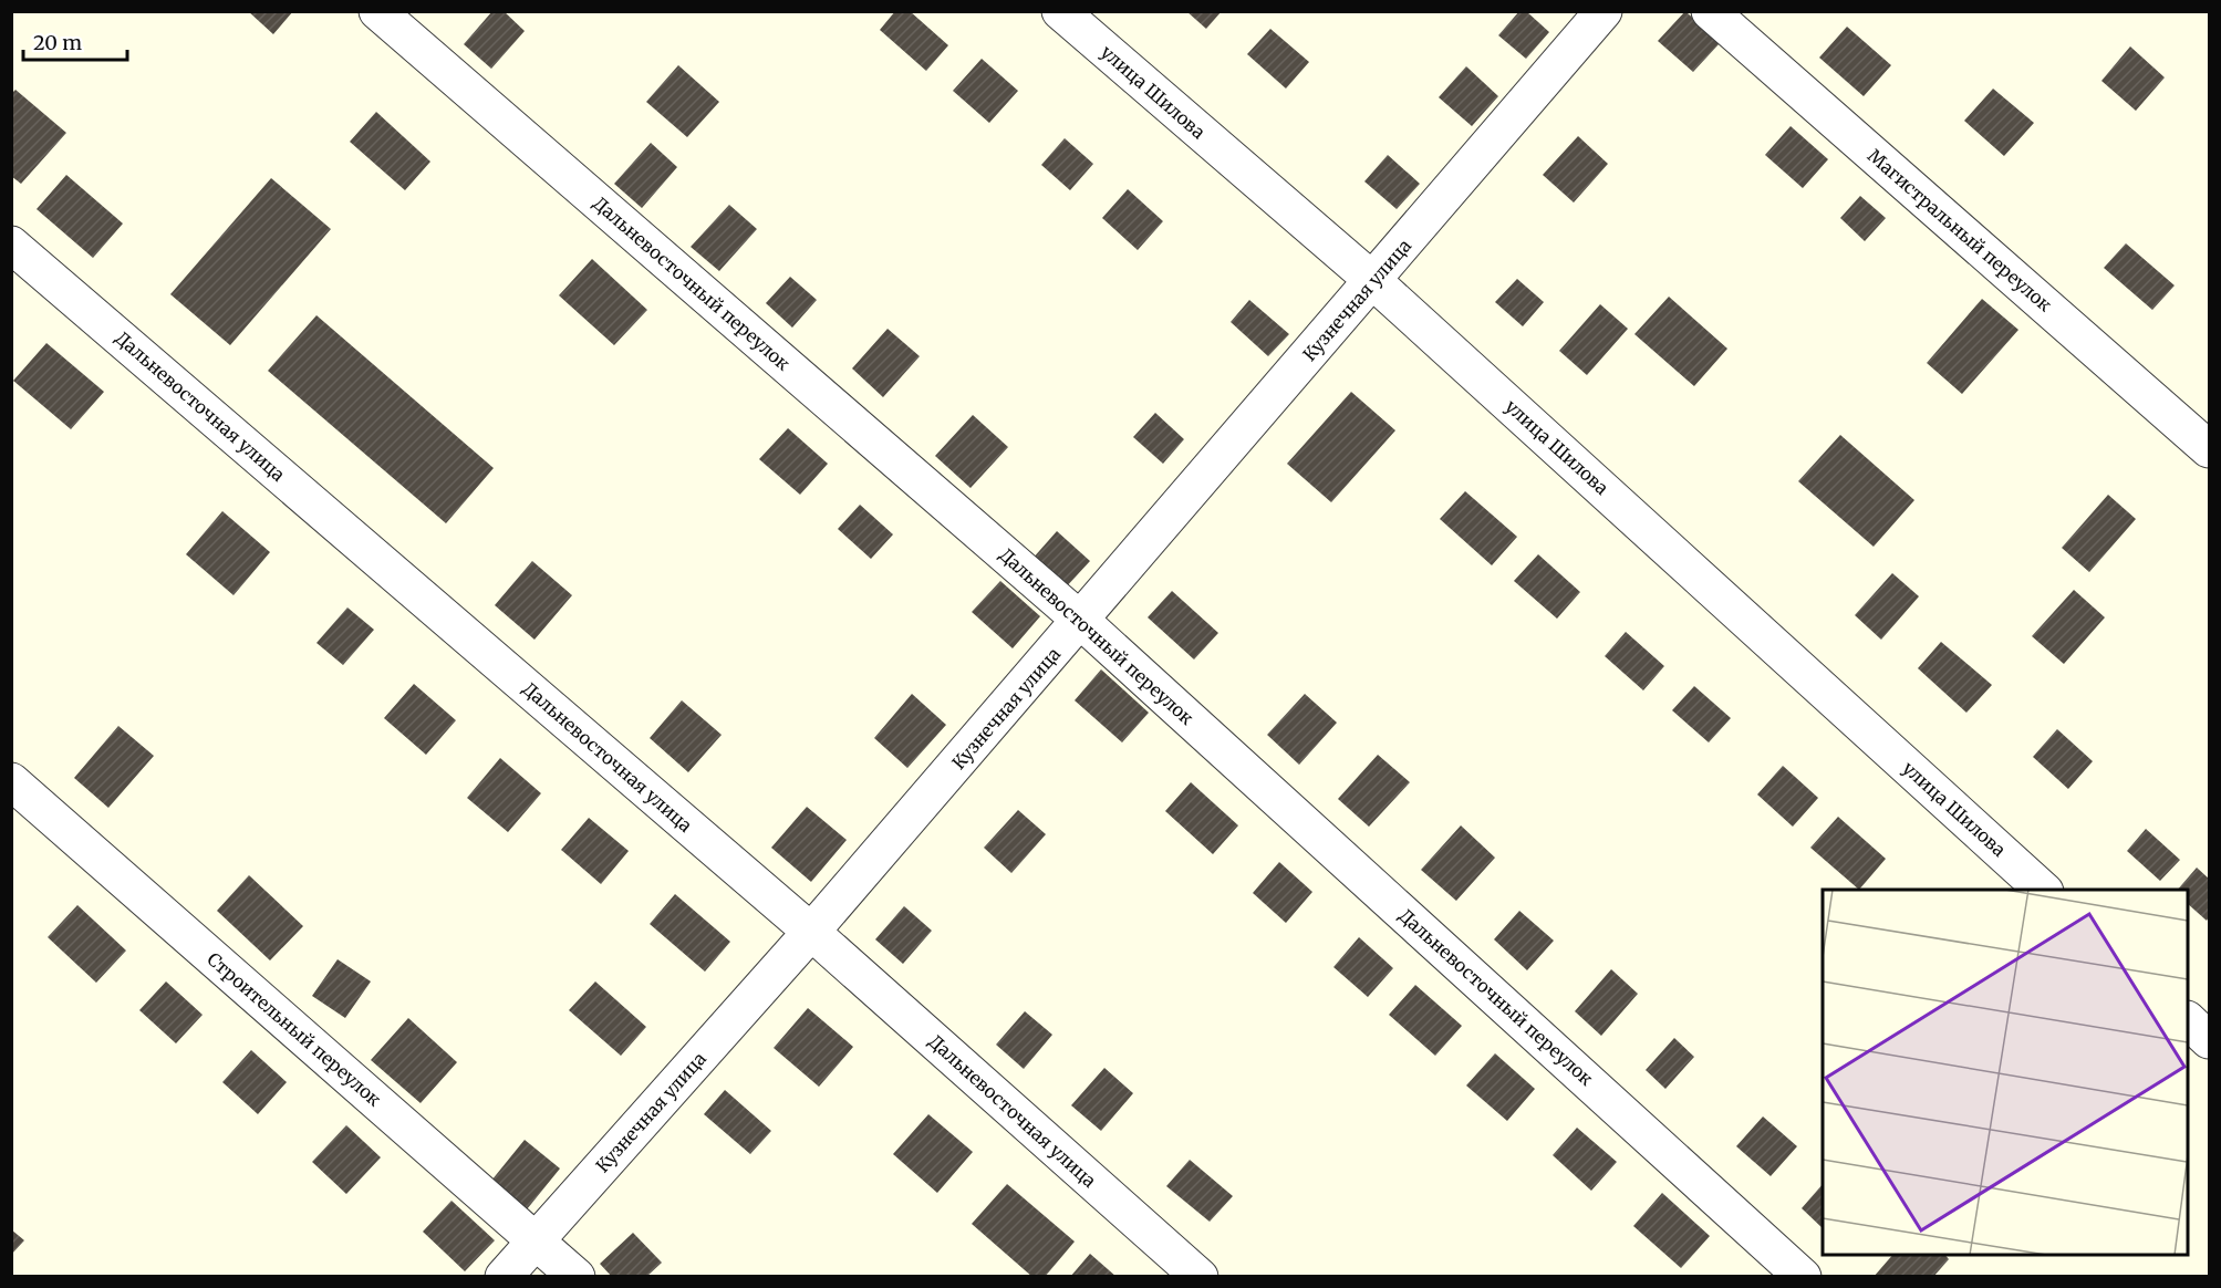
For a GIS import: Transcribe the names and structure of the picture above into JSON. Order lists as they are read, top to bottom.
{
  "streets": {
    "street": [
      "улица Шилова",
      "Магистральный переулок",
      "Дальневосточный переулок",
      "Кузнечная улица",
      "Дальневосточная улица",
      "Строительный переулок"
    ]
  },
  "crossings": [
    ["улица Шилова", "Кузнечная улица"],
    ["Дальневосточный переулок", "Кузнечная улица"],
    ["Кузнечная улица", "Дальневосточная улица"],
    ["Кузнечная улица", "Строительный переулок"]
  ],
  "scale_bar": "20 m"
}
